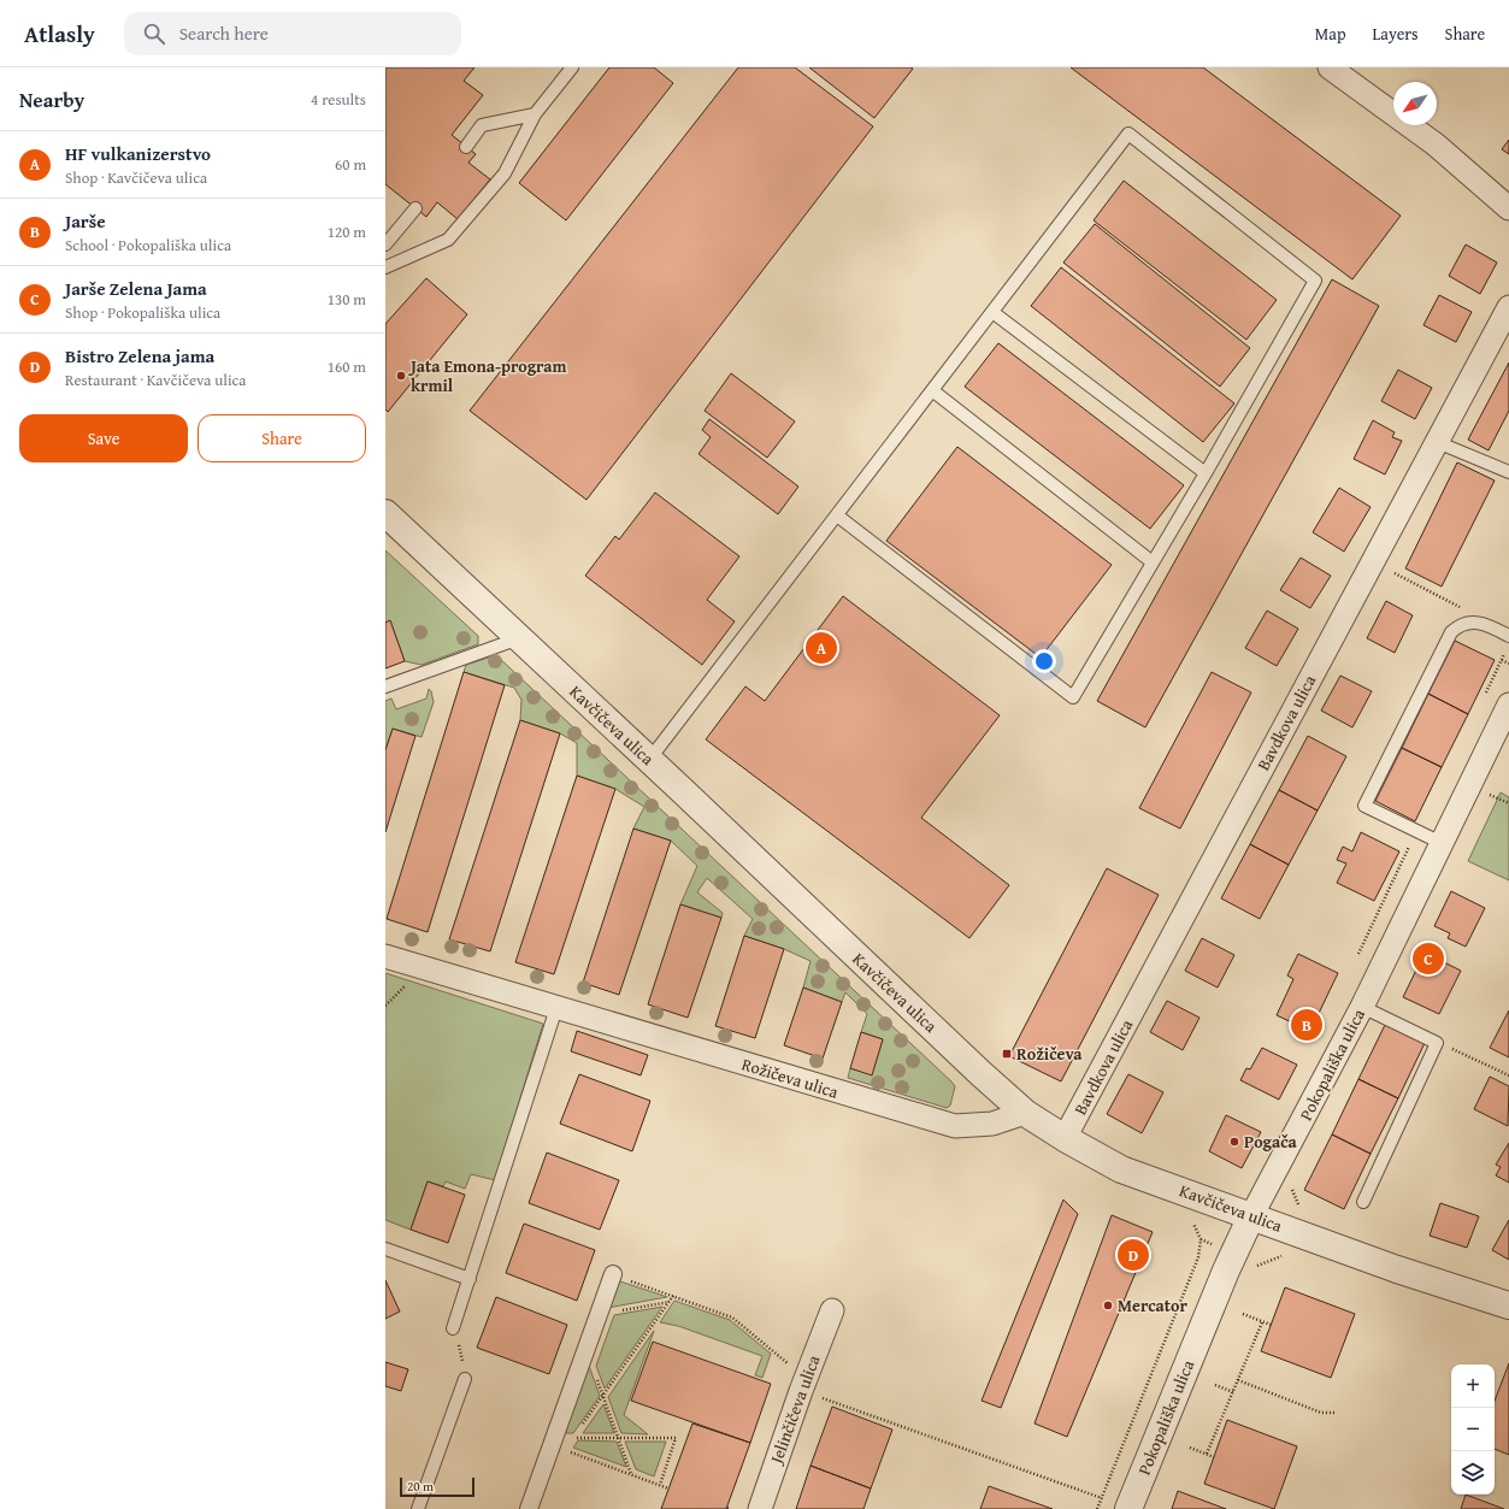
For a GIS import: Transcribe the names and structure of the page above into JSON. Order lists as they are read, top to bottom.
{
  "streets": {
    "street": [
      "Bavdkova ulica",
      "Kavčičeva ulica",
      "Pokopališka ulica",
      "Rožičeva ulica",
      "Jelinčičeva ulica"
    ]
  },
  "crossings": [
    ["Bavdkova ulica", "Kavčičeva ulica"],
    ["Kavčičeva ulica", "Pokopališka ulica"],
    ["Kavčičeva ulica", "Rožičeva ulica"]
  ],
  "places": {
    "other": ["Jata Emona-program krmil", "Pogača", "Mercator"],
    "transit": ["Rožičeva"]
  },
  "scale_bar": "20 m",
  "north": "bottom left",
  "page": {
    "header": "Atlasly",
    "search": "Search here",
    "nav": ["Map", "Layers", "Share"],
    "heading": ["Nearby", "4 results"],
    "list": [
      {
        "mark": "A",
        "name": "HF vulkanizerstvo",
        "note": "Shop · Kavčičeva ulica",
        "value": "60 m"
      },
      {
        "mark": "B",
        "name": "Jarše",
        "note": "School · Pokopališka ulica",
        "value": "120 m"
      },
      {
        "mark": "C",
        "name": "Jarše Zelena Jama",
        "note": "Shop · Pokopališka ulica",
        "value": "130 m"
      },
      {
        "mark": "D",
        "name": "Bistro Zelena jama",
        "note": "Restaurant · Kavčičeva ulica",
        "value": "160 m"
      }
    ],
    "buttons": ["Save", "Share"],
    "pins": [
      "A",
      "C",
      "B",
      "D"
    ],
    "map_buttons": ["+", "−"],
    "scale": "20 m"
  }
}
